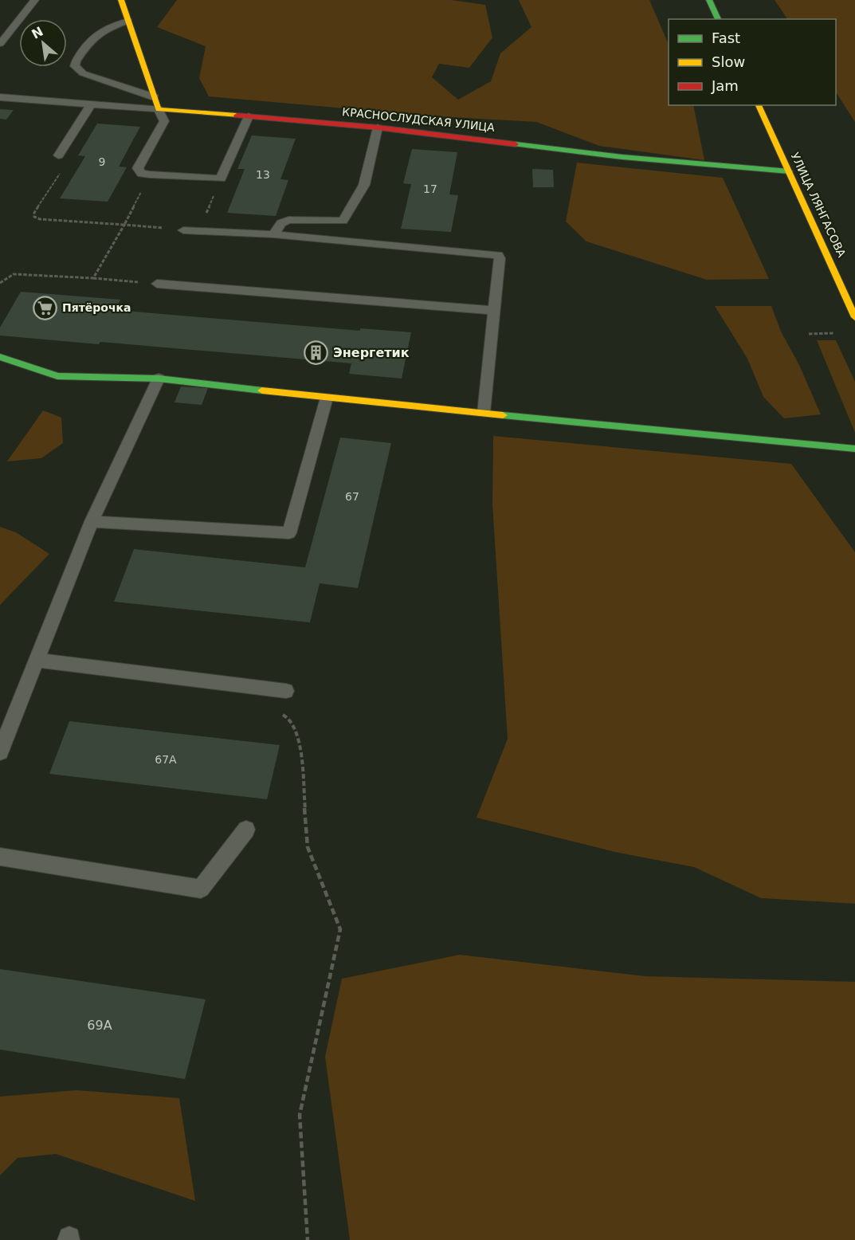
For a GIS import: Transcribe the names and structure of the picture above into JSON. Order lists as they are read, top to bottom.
{
  "streets": {
    "street": ["КРАСНОСЛУДСКАЯ УЛИЦА", "УЛИЦА ЛЯНГАСОВА"]
  },
  "crossings": [
    ["КРАСНОСЛУДСКАЯ УЛИЦА", "УЛИЦА ЛЯНГАСОВА"]
  ],
  "places": {
    "supermarket": ["Пятёрочка"],
    "building": ["Энергетик"]
  },
  "house_numbers": [
    "9",
    "13",
    "17",
    "67",
    "67А",
    "69А"
  ],
  "legend": ["Fast", "Slow", "Jam"],
  "north": "top left"
}
